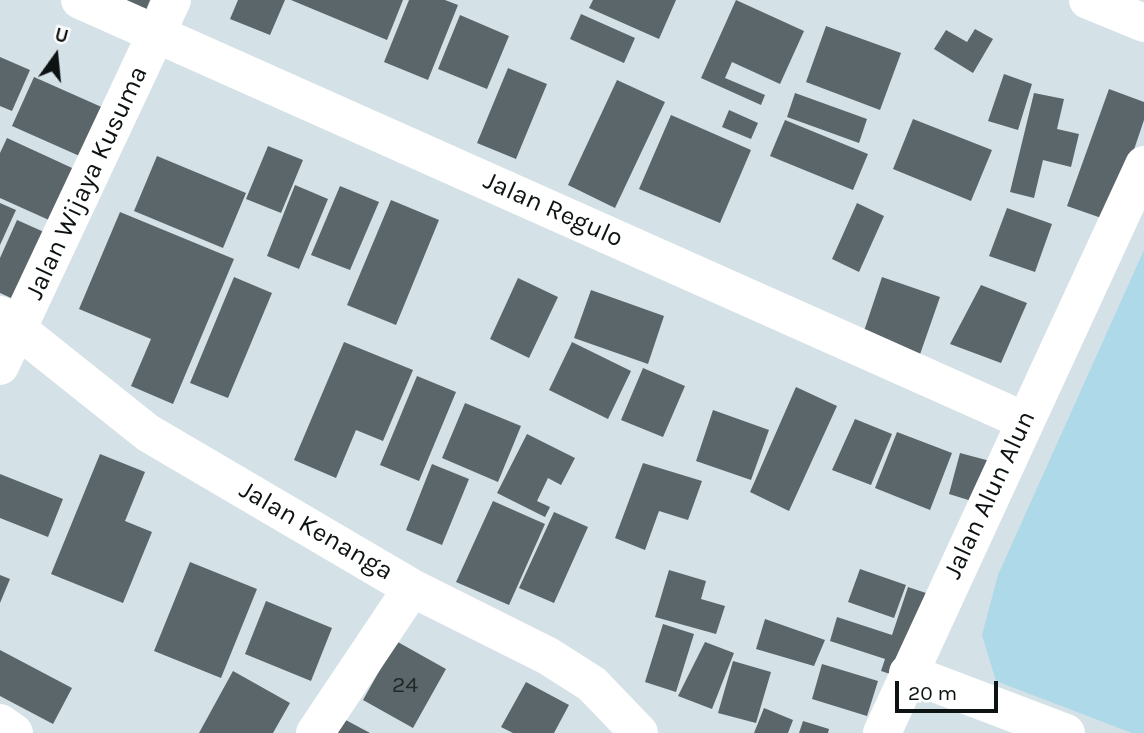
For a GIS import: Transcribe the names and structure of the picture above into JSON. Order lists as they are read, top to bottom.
{
  "streets": {
    "street": [
      "Jalan Wijaya Kusuma",
      "Jalan Regulo",
      "Jalan Alun Alun",
      "Jalan Kenanga"
    ]
  },
  "crossings": [
    ["Jalan Wijaya Kusuma", "Jalan Regulo"],
    ["Jalan Wijaya Kusuma", "Jalan Kenanga"],
    ["Jalan Regulo", "Jalan Alun Alun"]
  ],
  "house_numbers": ["24"],
  "scale_bar": "20 m",
  "north": "top"
}
